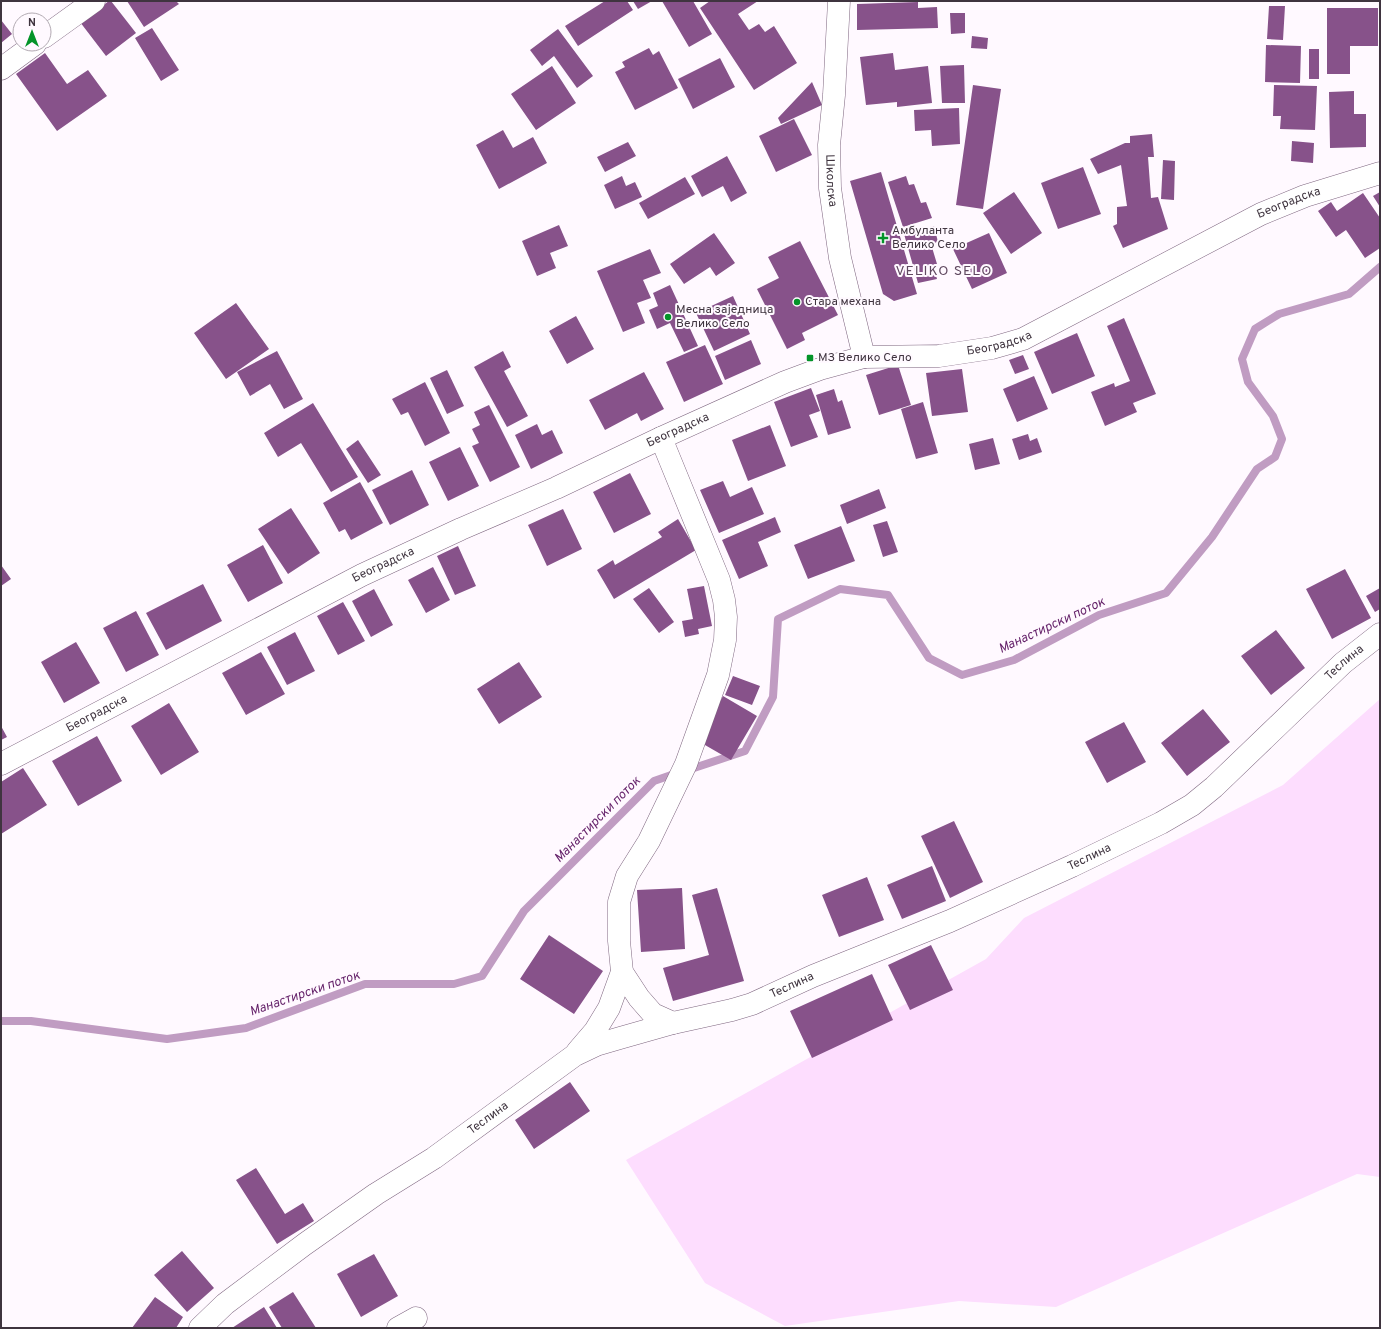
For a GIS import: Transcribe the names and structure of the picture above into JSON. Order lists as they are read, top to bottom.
{
  "streets": {
    "street": ["Школска", "Београдска", "Теслина"]
  },
  "crossings": [
    ["Школска", "Београдска"]
  ],
  "districts": ["VELIKO SELO"],
  "water": ["Манастирски поток"],
  "places": {
    "health": ["Амбуланта Велико Село"],
    "other": ["Стара механа", "Месна заједница Велико Село"],
    "transit": ["МЗ Велико Село"]
  },
  "north": "top"
}
